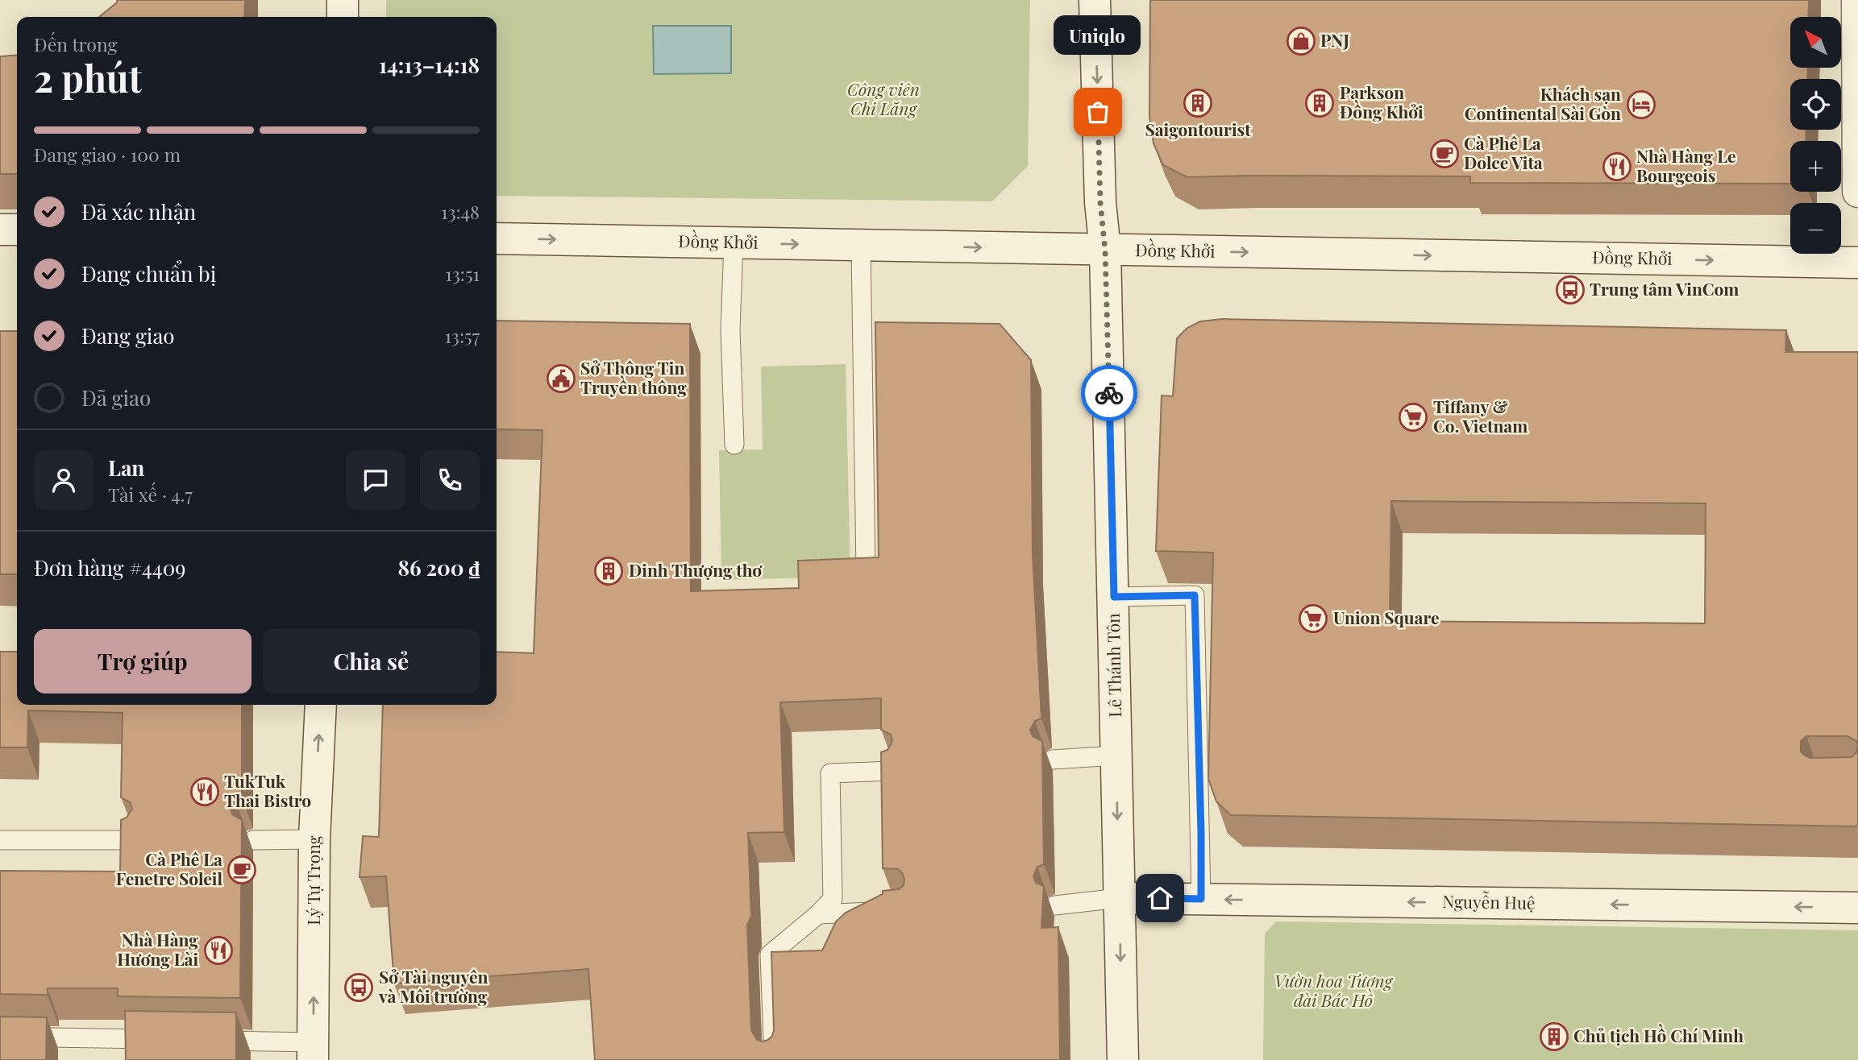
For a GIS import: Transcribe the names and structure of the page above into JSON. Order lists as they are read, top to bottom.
{
  "streets": {
    "street": [
      "Ðồng Khởi",
      "Lê Thánh Tôn",
      "Lý Tự Trọng",
      "Nguyễn Huệ"
    ]
  },
  "crossings": [
    ["Ðồng Khởi", "Lê Thánh Tôn"],
    ["Lê Thánh Tôn", "Nguyễn Huệ"]
  ],
  "one_way": [
    "Ðồng Khởi",
    "Lê Thánh Tôn",
    "Lý Tự Trọng",
    "Nguyễn Huệ"
  ],
  "parks": ["Công viên Chi Lăng", "Vườn hoa Tượng đài Bác Hồ"],
  "places": {
    "shop": ["PNJ"],
    "building": [
      "Saigontourist",
      "Parkson Đồng Khởi",
      "Dinh Thượng thơ",
      "Chủ tịch Hồ Chí Minh"
    ],
    "hotel": ["Khách sạn Continental Sài Gòn"],
    "other": ["Uniqlo"],
    "cafe": ["Cà Phê La Dolce Vita", "Cà Phê La Fenetre Soleil"],
    "restaurant": ["Nhà Hàng Le Bourgeois", "TukTuk Thai Bistro", "Nhà Hàng Hương Lài"],
    "bus stop": ["Trung tâm VinCom", "Sở Tài nguyên và Môi trường"],
    "public building": ["Sở Thông Tin Truyền thông"],
    "supermarket": ["Tiffany & Co. Vietnam", "Union Square"]
  },
  "north": "top left",
  "page": {
    "bubble": "Uniqlo",
    "map_buttons": ["+", "−"],
    "heading": ["2 phút", "Đến trong", "14:13–14:18"],
    "panel": [
      "Lan",
      "Tài xế · 4.7",
      "Đơn hàng #4409",
      "86 200 ₫"
    ],
    "bar": "Đang giao · 100 m",
    "list": [
      ["Đã xác nhận", "13:48"],
      ["Đang chuẩn bị", "13:51"],
      ["Đang giao", "13:57"],
      "Đã giao"
    ],
    "buttons": ["Trợ giúp", "Chia sẻ"]
  }
}
